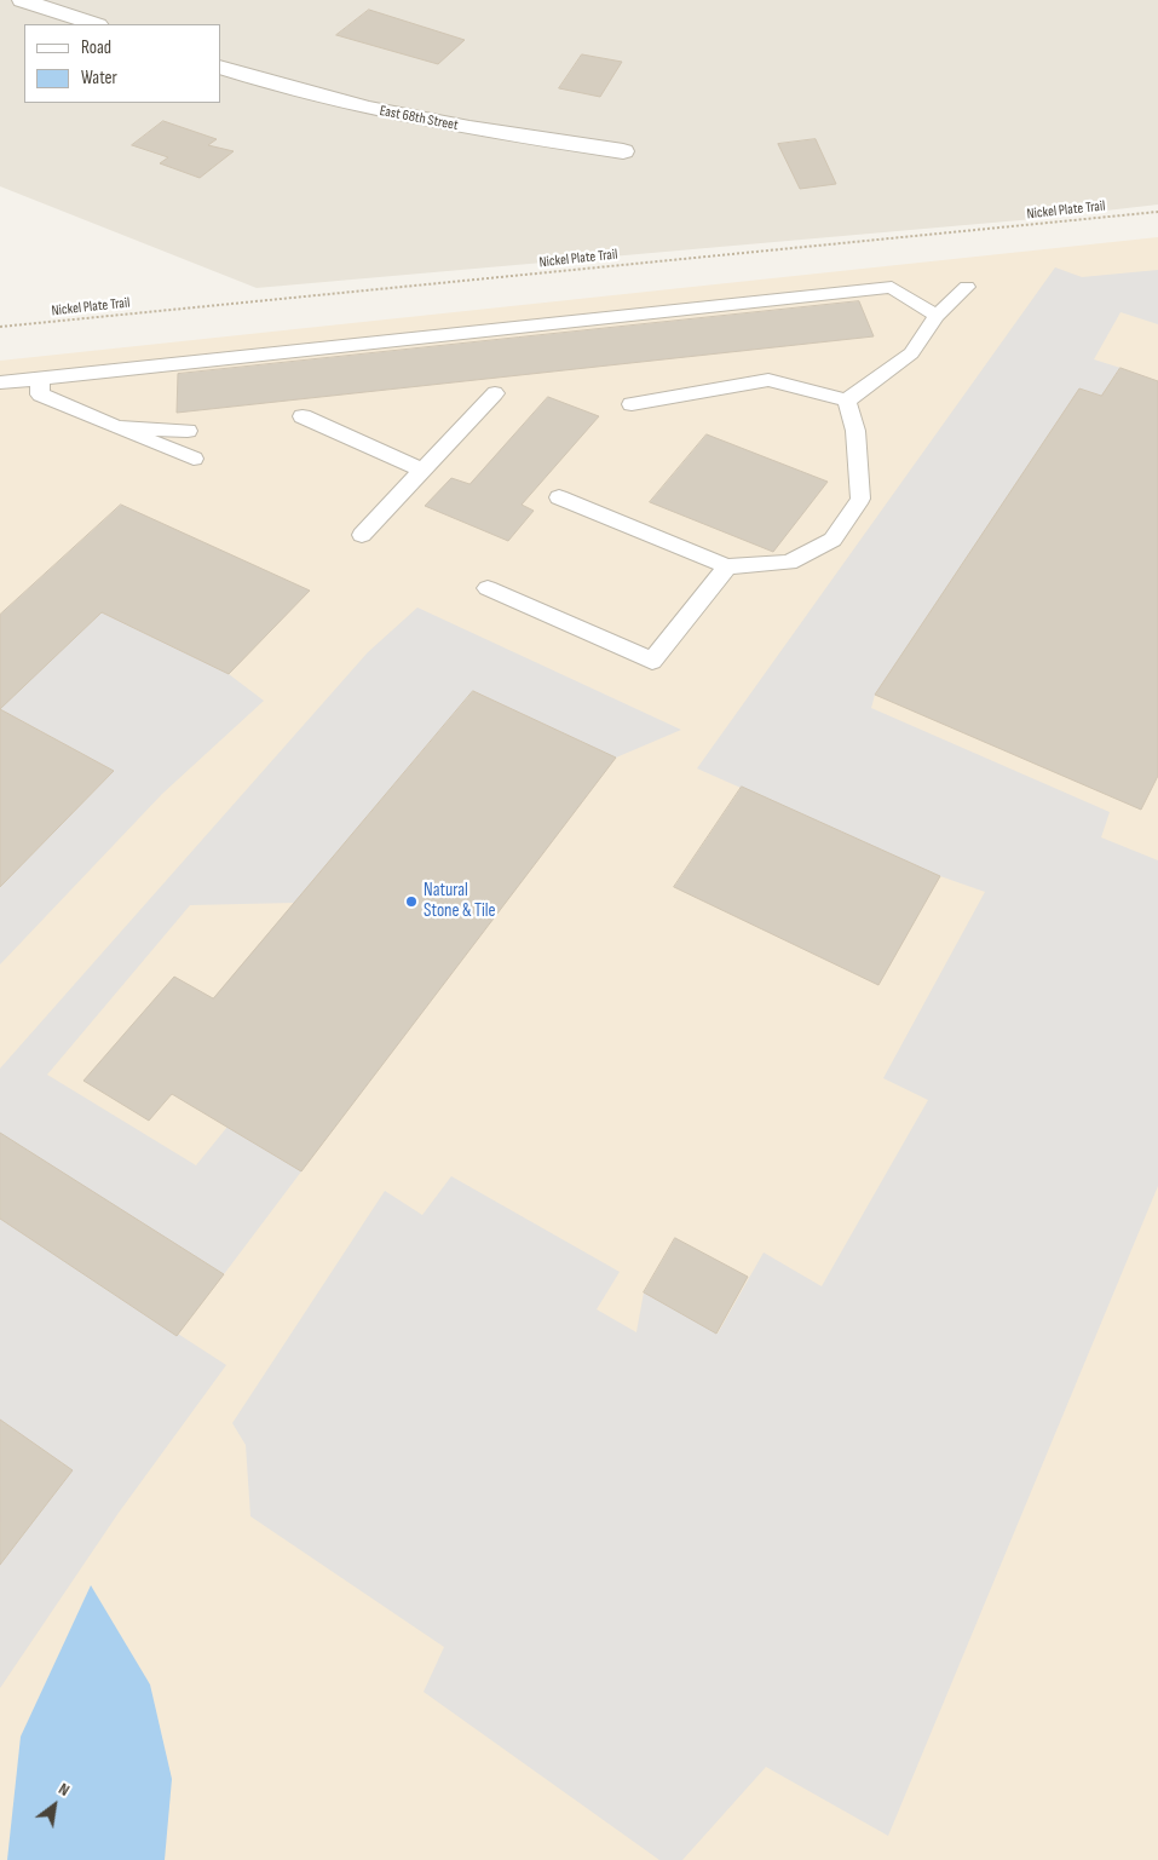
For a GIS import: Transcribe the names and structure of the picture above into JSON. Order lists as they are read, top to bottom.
{
  "streets": {
    "street": ["East 68th Street"],
    "path": ["Nickel Plate Trail"]
  },
  "places": ["Natural Stone & Tile"],
  "legend": ["Road", "Water"],
  "north": "top right"
}
